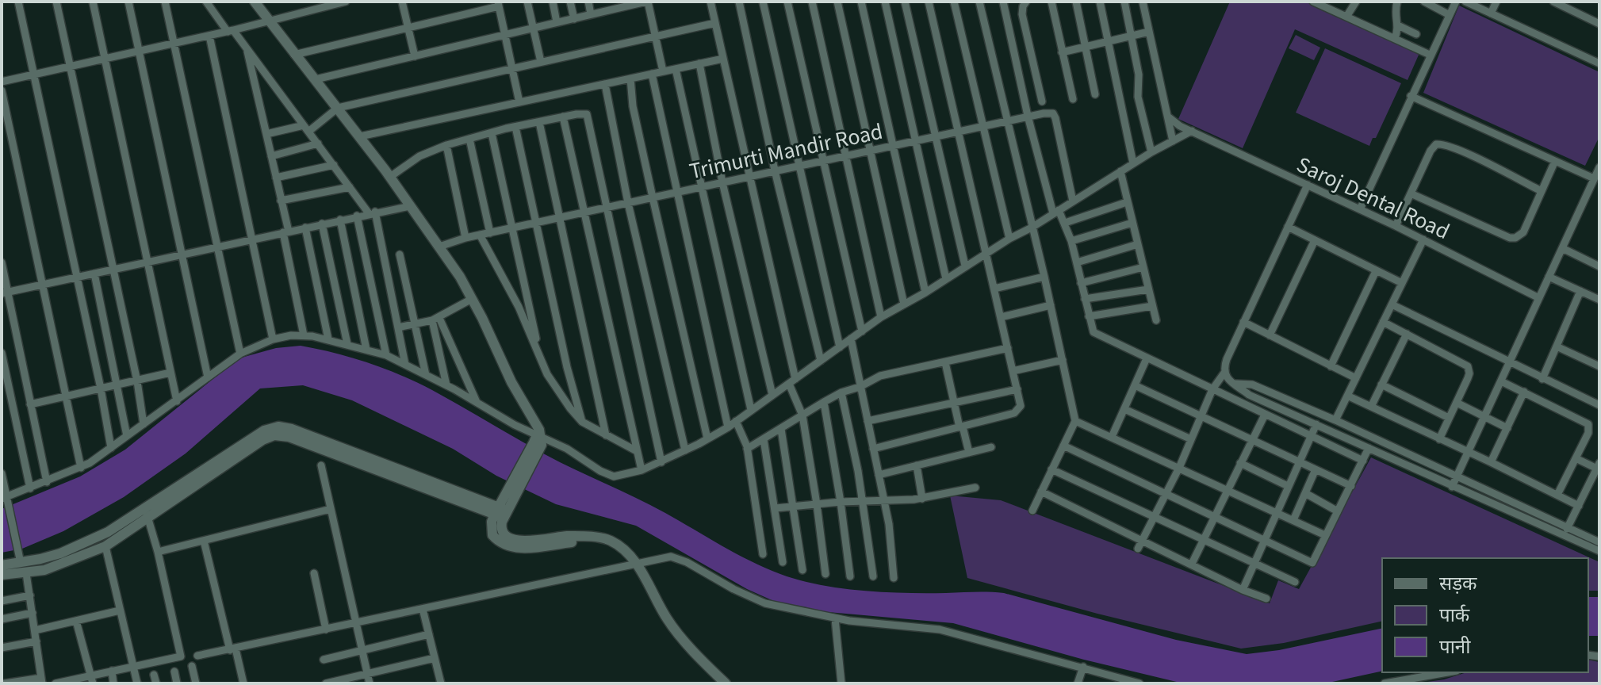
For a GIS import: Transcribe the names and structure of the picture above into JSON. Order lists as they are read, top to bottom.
{
  "streets": {
    "street": ["Trimurti Mandir Road", "Saroj Dental Road"]
  },
  "legend": ["सड़क", "पार्क", "पानी"]
}
